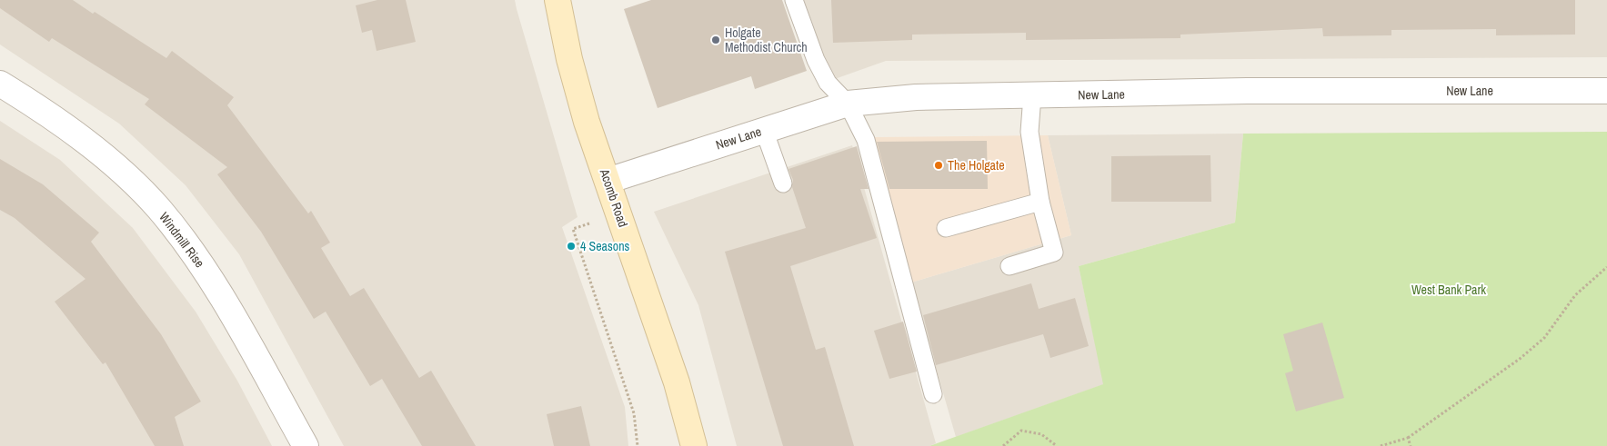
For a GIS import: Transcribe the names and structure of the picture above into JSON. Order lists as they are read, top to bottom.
{
  "streets": {
    "main road": ["Acomb Road"],
    "street": ["New Lane", "Windmill Rise"]
  },
  "crossings": [
    ["New Lane", "Acomb Road"]
  ],
  "parks": ["West Bank Park"],
  "places": ["Holgate Methodist Church", "The Holgate", "4 Seasons"]
}
